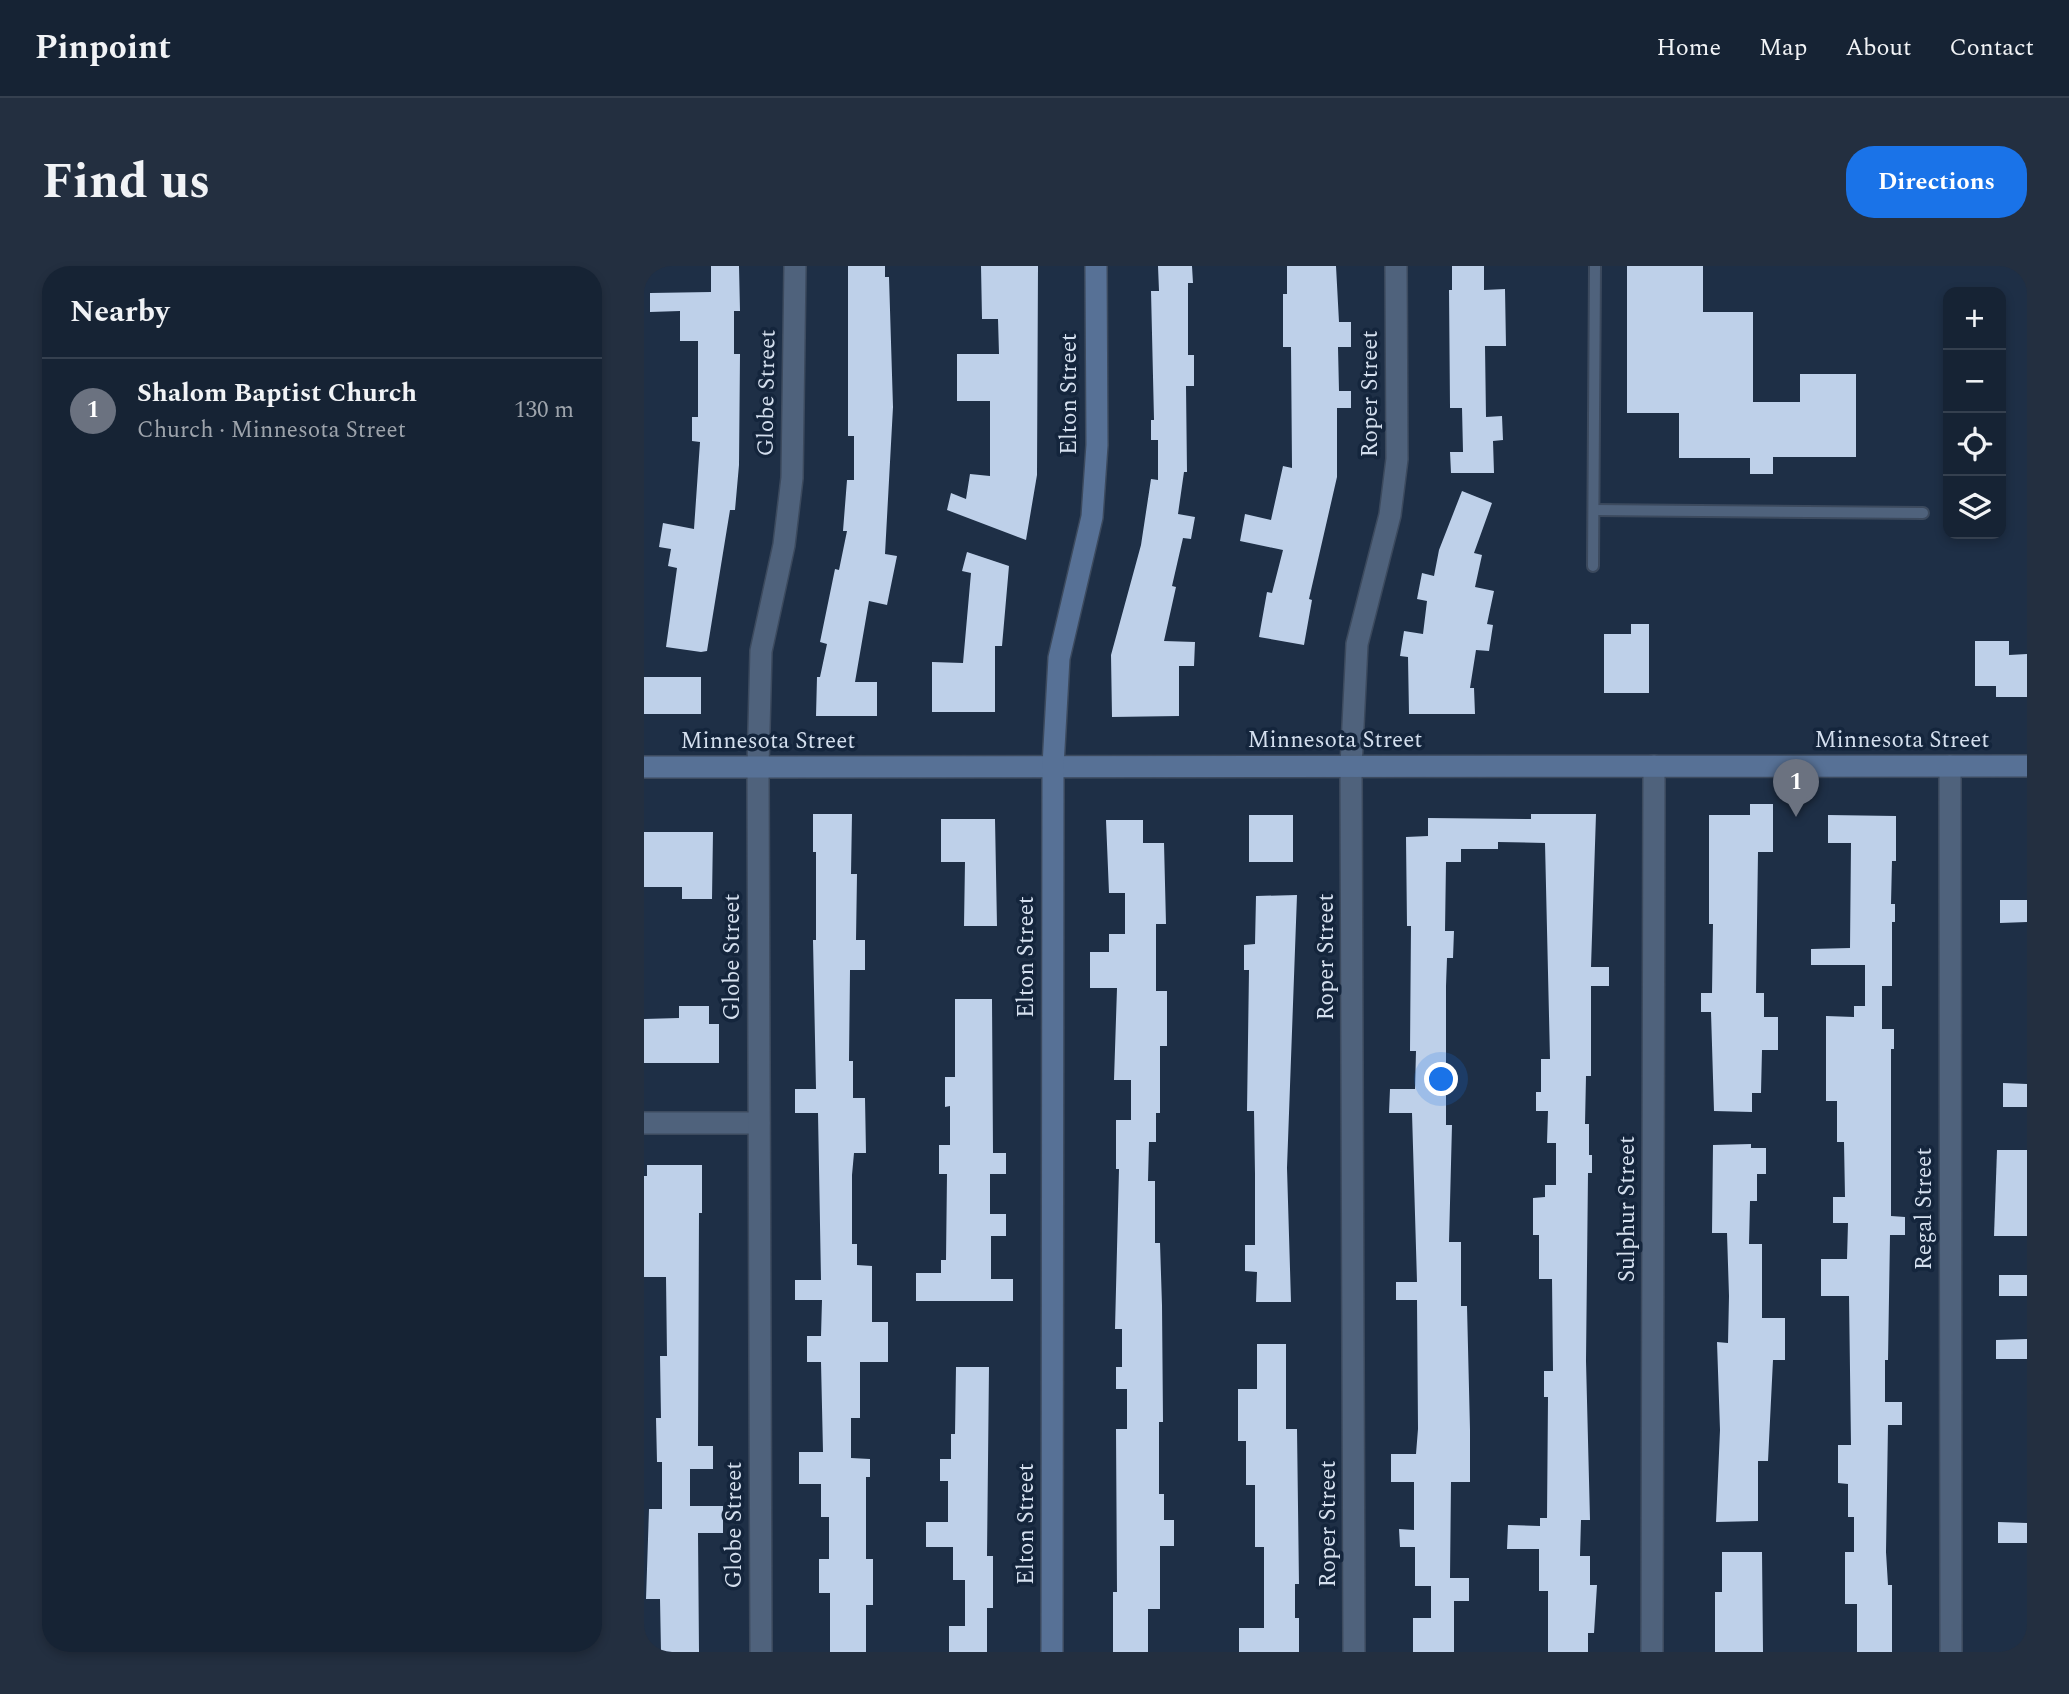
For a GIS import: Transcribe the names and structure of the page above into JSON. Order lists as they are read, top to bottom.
{
  "streets": {
    "street": [
      "Globe Street",
      "Elton Street",
      "Roper Street",
      "Minnesota Street",
      "Sulphur Street",
      "Regal Street"
    ]
  },
  "crossings": [
    ["Globe Street", "Minnesota Street"],
    ["Elton Street", "Minnesota Street"],
    ["Roper Street", "Minnesota Street"],
    ["Minnesota Street", "Sulphur Street"],
    ["Minnesota Street", "Regal Street"]
  ],
  "page": {
    "header": "Pinpoint",
    "nav": [
      "Home",
      "Map",
      "About",
      "Contact"
    ],
    "title": "Find us",
    "buttons": "Directions",
    "heading": "Nearby",
    "map_buttons": ["+", "−"],
    "list": [
      {
        "mark": "1",
        "name": "Shalom Baptist Church",
        "note": "Church · Minnesota Street",
        "value": "130 m"
      }
    ],
    "pins": "1"
  }
}
